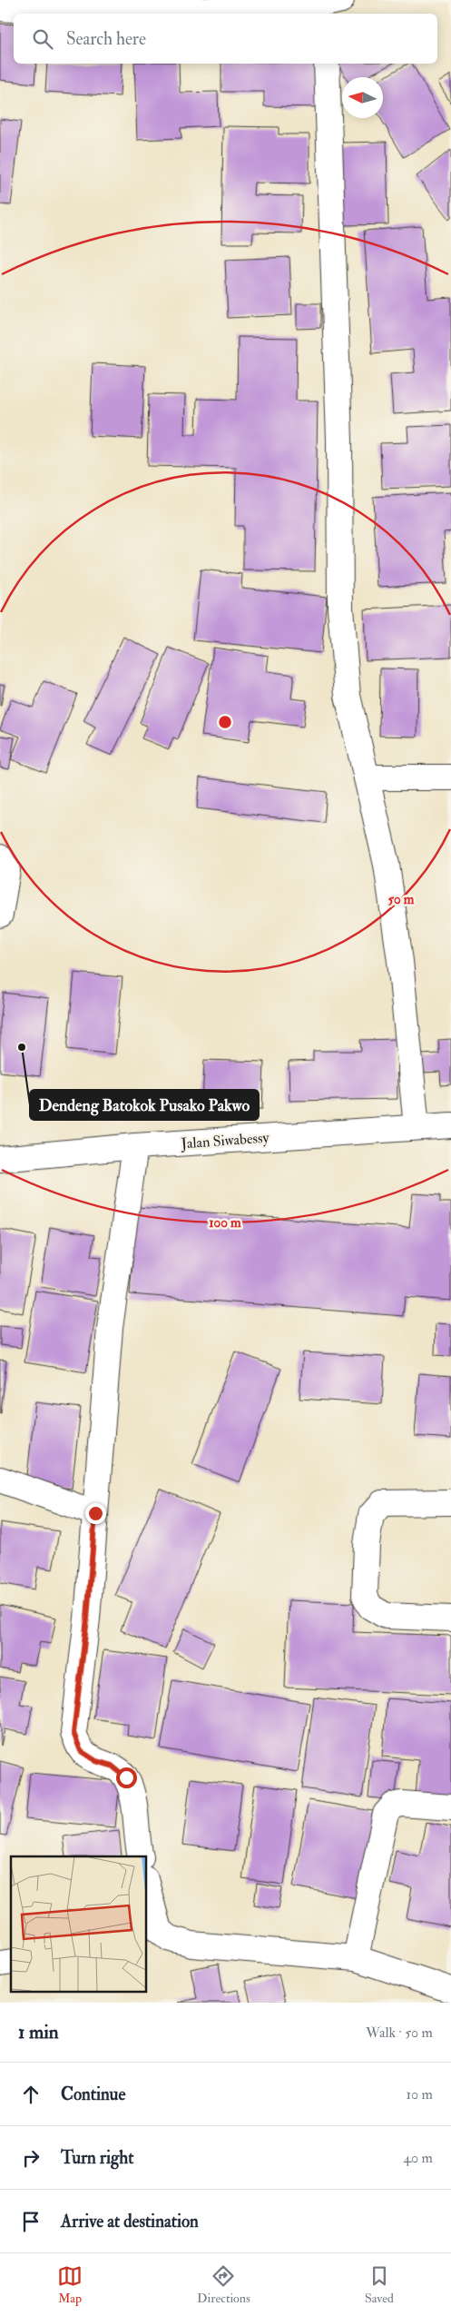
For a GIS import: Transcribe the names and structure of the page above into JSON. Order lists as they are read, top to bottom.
{
  "streets": {
    "street": ["Jalan Siwabessy"]
  },
  "places": ["Dendeng Batokok Pusako Pakwo"],
  "north": "left",
  "page": {
    "search": "Search here",
    "heading": ["1 min", "Walk · 50 m"],
    "list": [
      ["Continue", "10 m"],
      ["Turn right", "40 m"],
      "Arrive at destination"
    ],
    "nav": ["Map", "Directions", "Saved"]
  },
  "rings": ["50 m", "100 m"]
}
